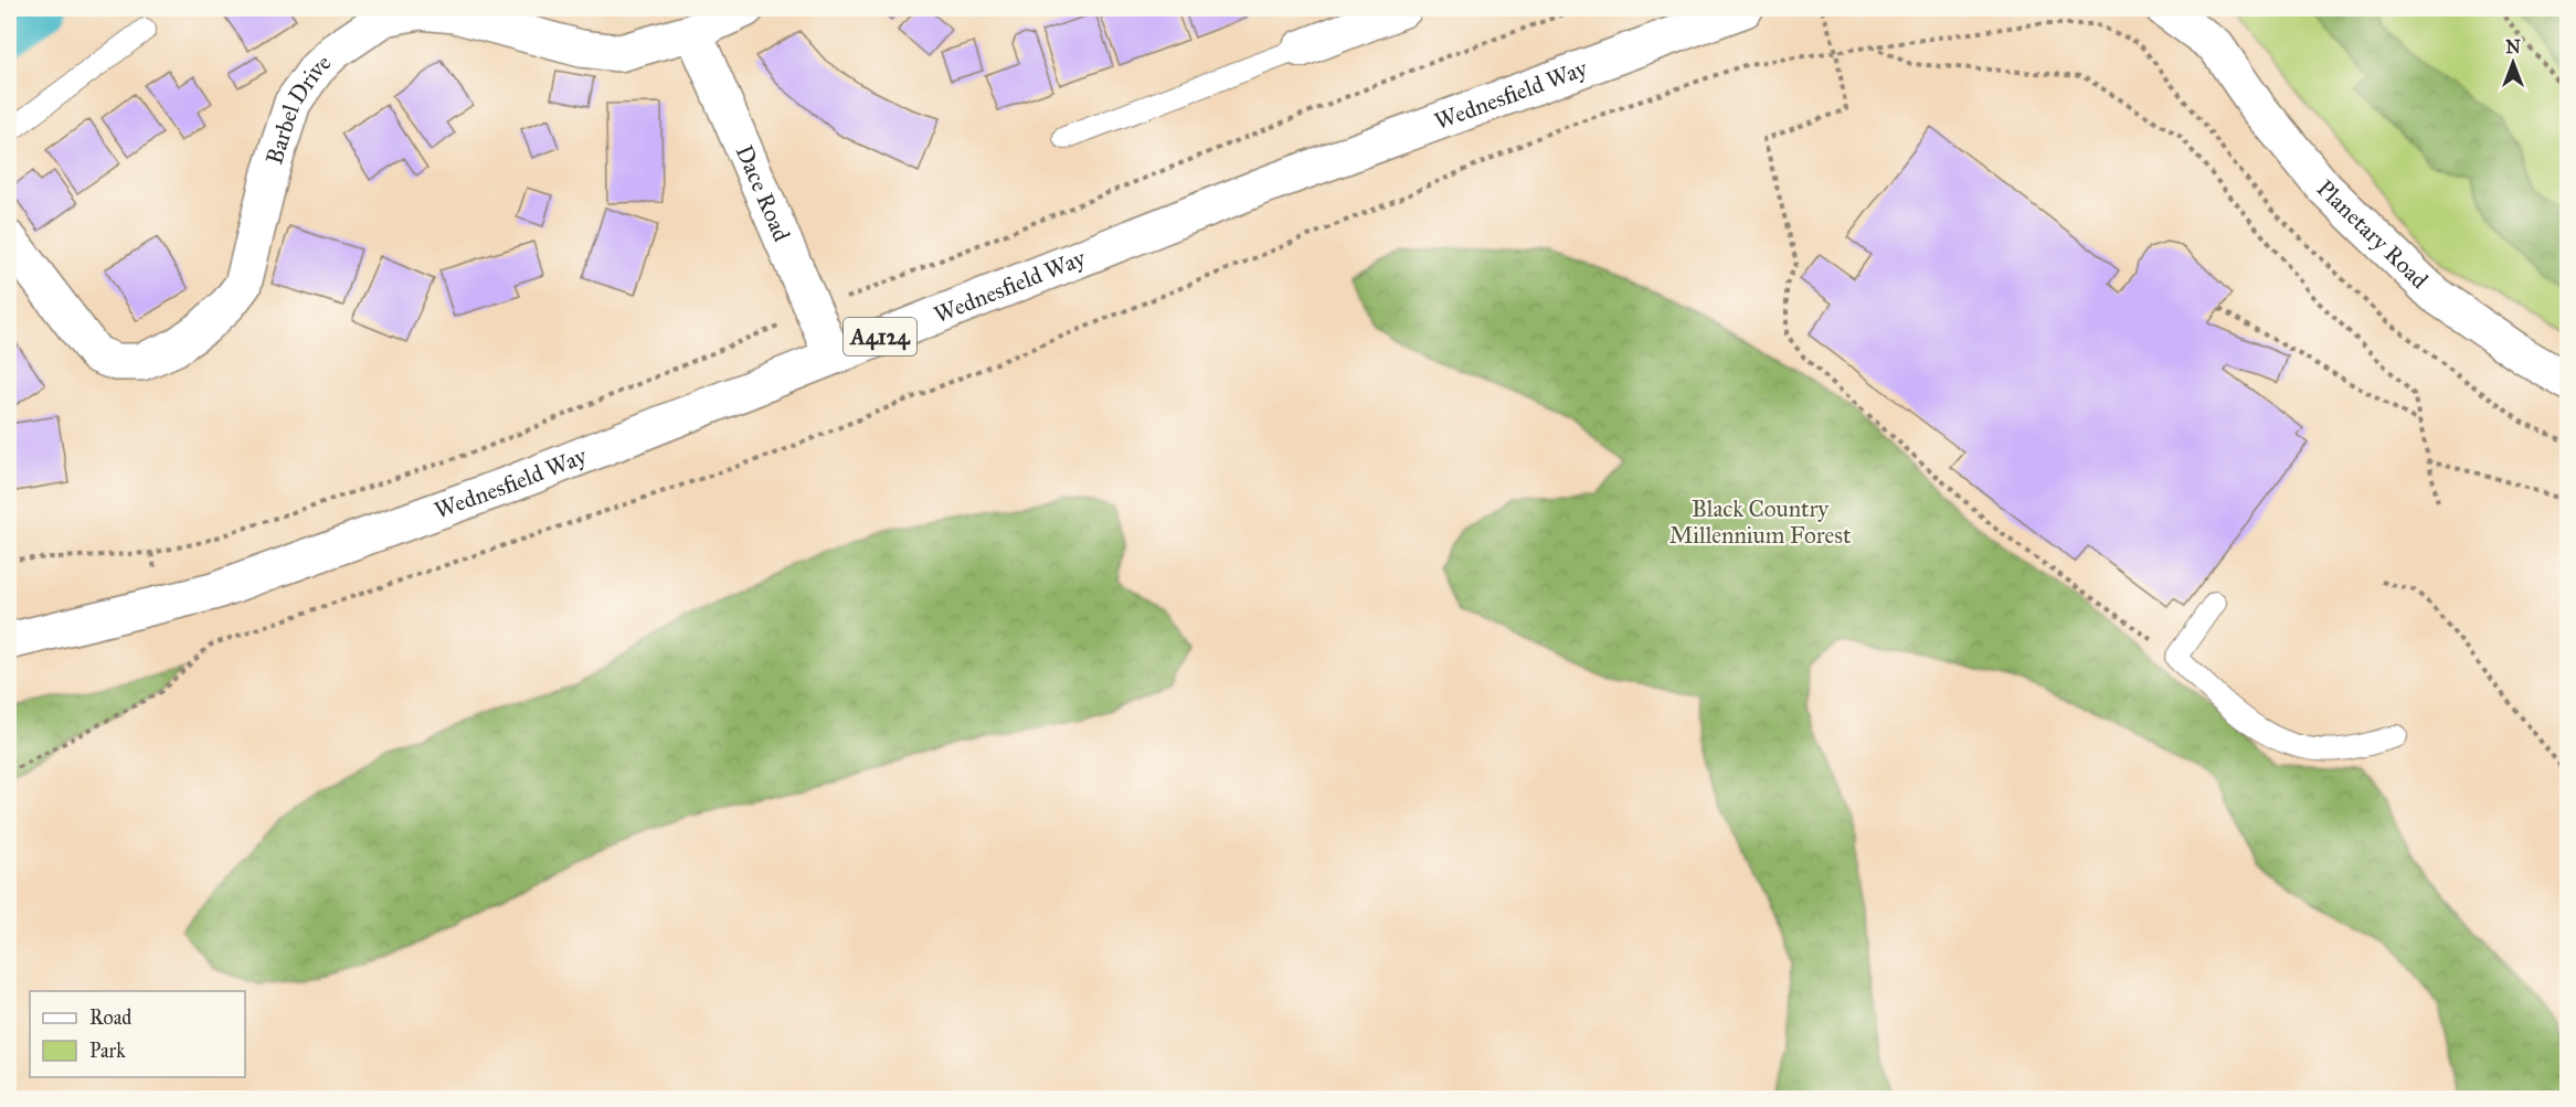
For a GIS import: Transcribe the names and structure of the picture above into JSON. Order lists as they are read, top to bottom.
{
  "streets": {
    "street": [
      "Wednesfield Way",
      "Barbel Drive",
      "Dace Road",
      "Planetary Road",
      "A4124"
    ]
  },
  "crossings": [
    ["Wednesfield Way", "Dace Road"],
    ["Barbel Drive", "Dace Road"]
  ],
  "parks": ["Black Country Millennium Forest"],
  "legend": ["Road", "Park"],
  "north": "top"
}
